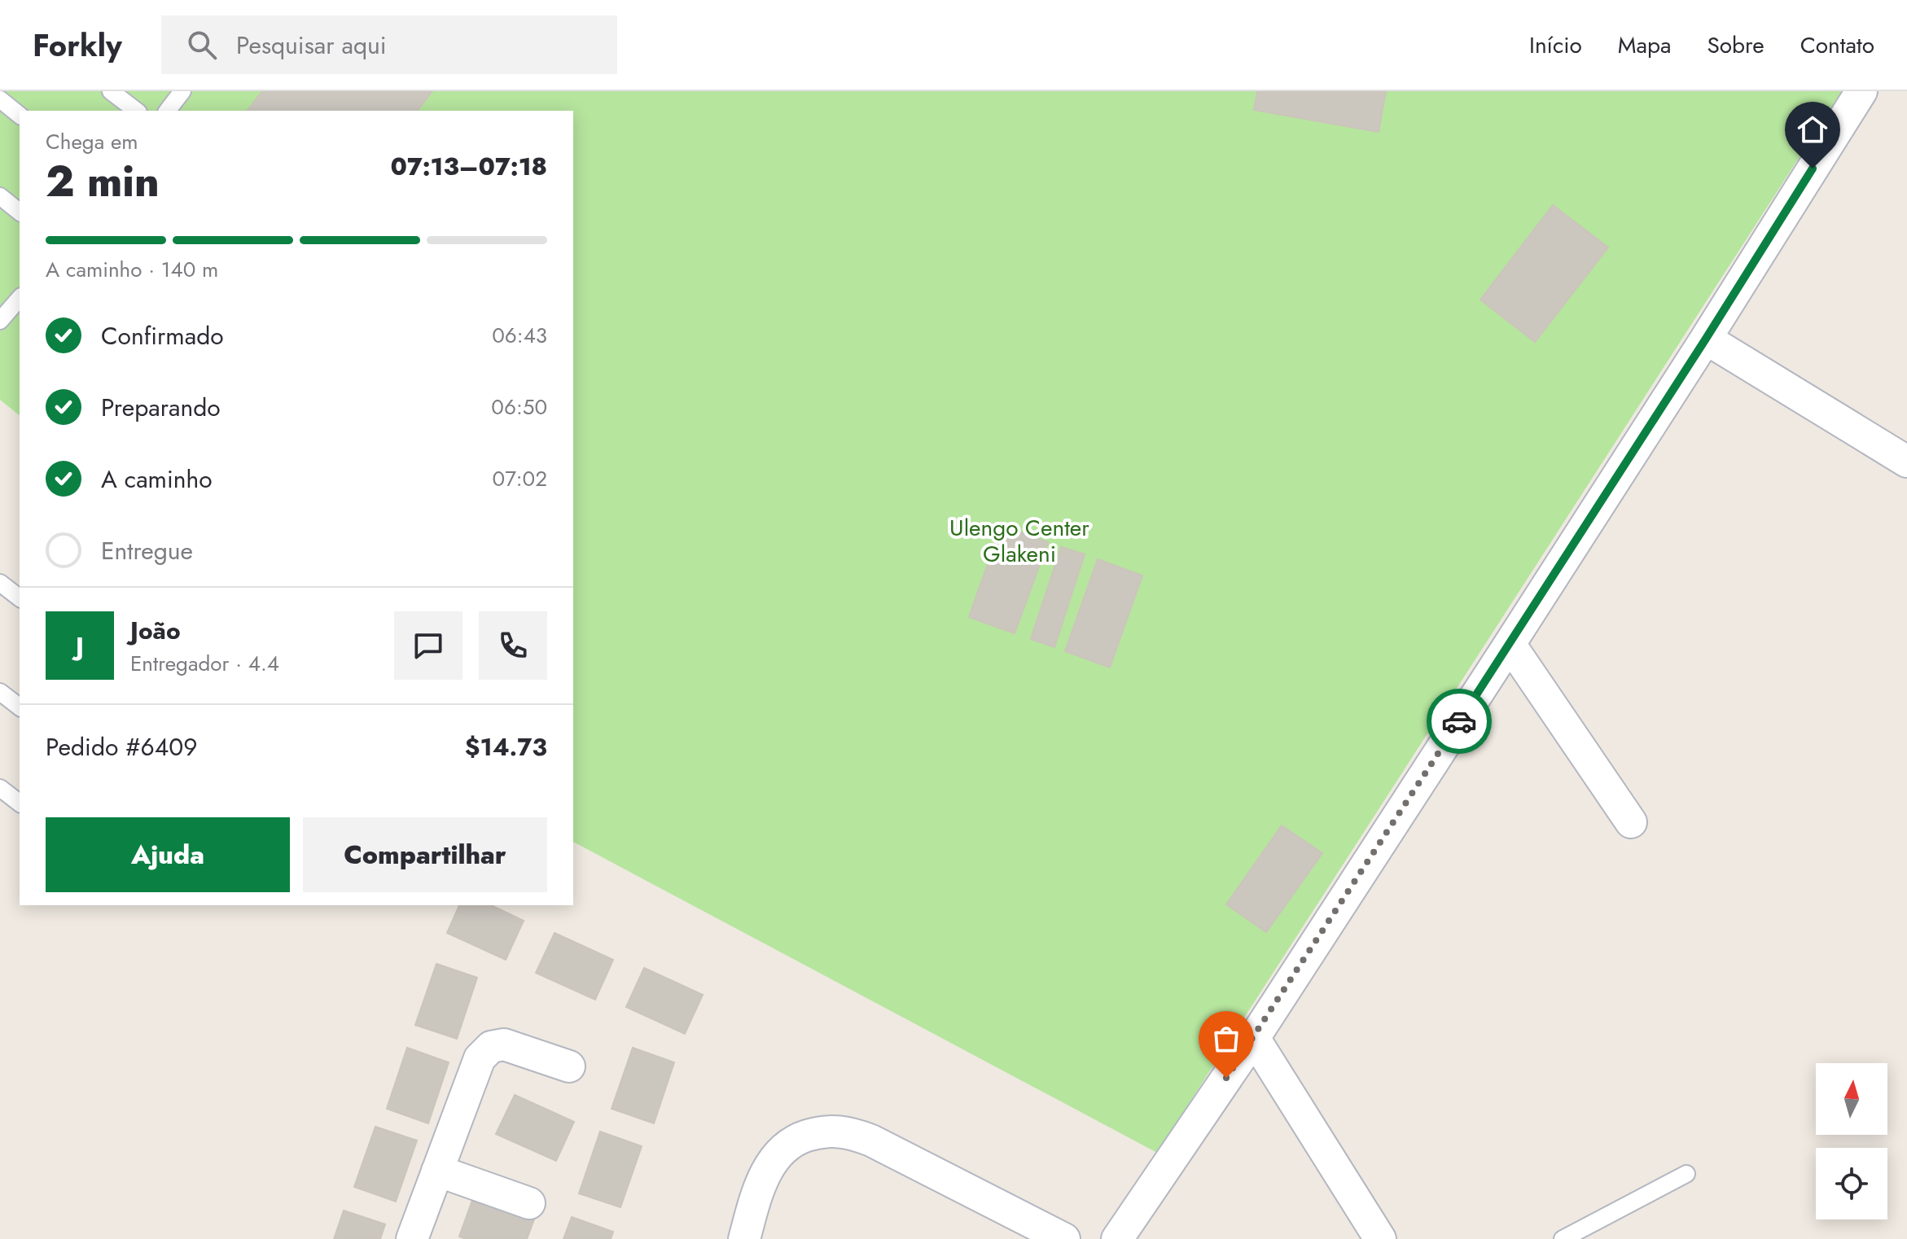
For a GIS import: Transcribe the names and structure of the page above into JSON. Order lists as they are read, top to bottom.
{
  "parks": ["Ulengo Center Glakeni"],
  "north": "top",
  "page": {
    "header": "Forkly",
    "search": "Pesquisar aqui",
    "nav": [
      "Início",
      "Mapa",
      "Sobre",
      "Contato"
    ],
    "heading": ["2 min", "Chega em", "07:13–07:18"],
    "panel": [
      "João",
      "Entregador · 4.4",
      "Pedido #6409",
      "$14.73"
    ],
    "bar": "A caminho · 140 m",
    "list": [
      ["Confirmado", "06:43"],
      ["Preparando", "06:50"],
      ["A caminho", "07:02"],
      "Entregue"
    ],
    "round": "J",
    "buttons": ["Ajuda", "Compartilhar"]
  }
}
